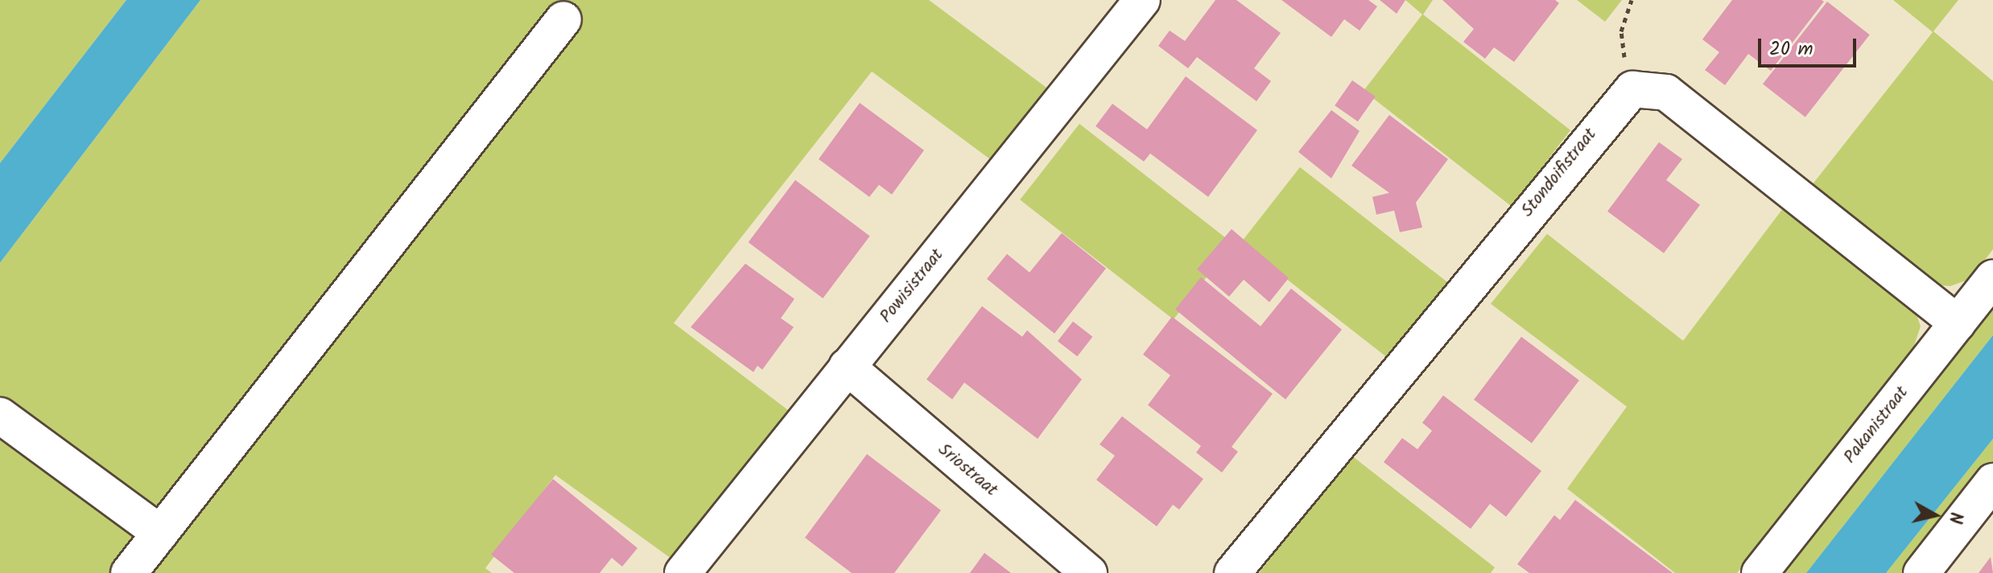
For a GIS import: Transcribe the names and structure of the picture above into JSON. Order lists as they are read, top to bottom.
{
  "streets": {
    "street": [
      "Stondoifistraat",
      "Powisistraat",
      "Pakanistraat",
      "Sriostraat"
    ]
  },
  "crossings": [
    ["Powisistraat", "Sriostraat"]
  ],
  "scale_bar": "20 m",
  "north": "right"
}
